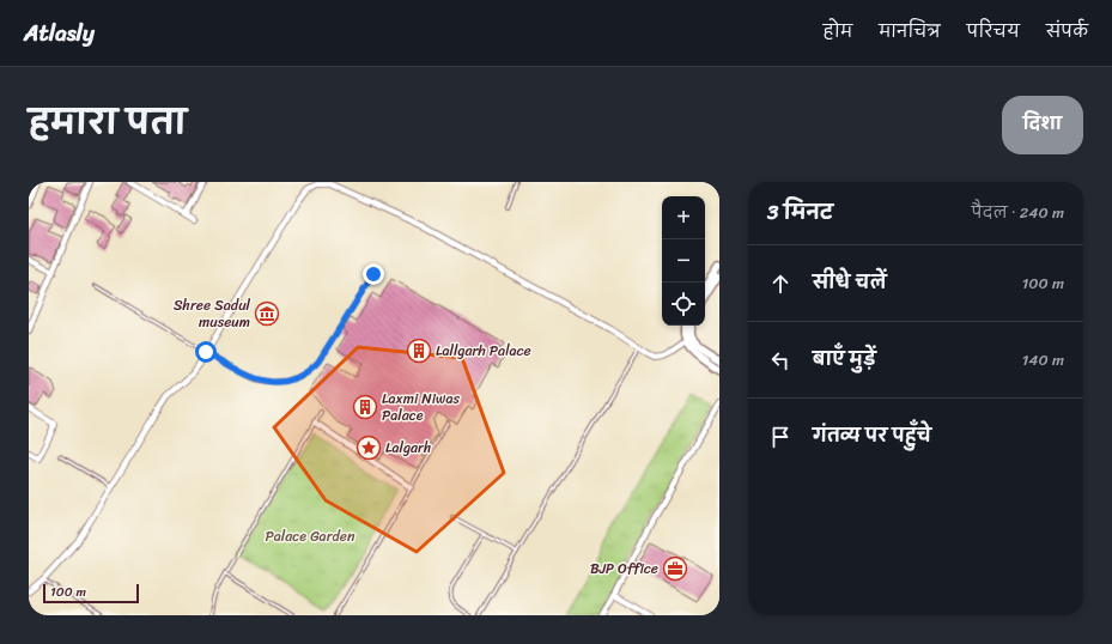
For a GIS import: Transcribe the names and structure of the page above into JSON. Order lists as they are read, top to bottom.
{
  "parks": ["Palace Garden"],
  "places": {
    "museum": ["Shree Sadul museum"],
    "building": ["Lallgarh Palace", "Laxmi Niwas Palace"],
    "place": ["Lalgarh"],
    "office": ["BJP Office"]
  },
  "scale_bar": "100 m",
  "page": {
    "header": "Atlasly",
    "nav": [
      "होम",
      "मानचित्र",
      "परिचय",
      "संपर्क"
    ],
    "title": "हमारा पता",
    "buttons": "दिशा",
    "heading": ["3 मिनट", "पैदल · 240 m"],
    "map_buttons": ["+", "−"],
    "list": [
      ["सीधे चलें", "100 m"],
      ["बाएँ मुड़ें", "140 m"],
      "गंतव्य पर पहुँचे"
    ],
    "scale": "100 m"
  }
}
